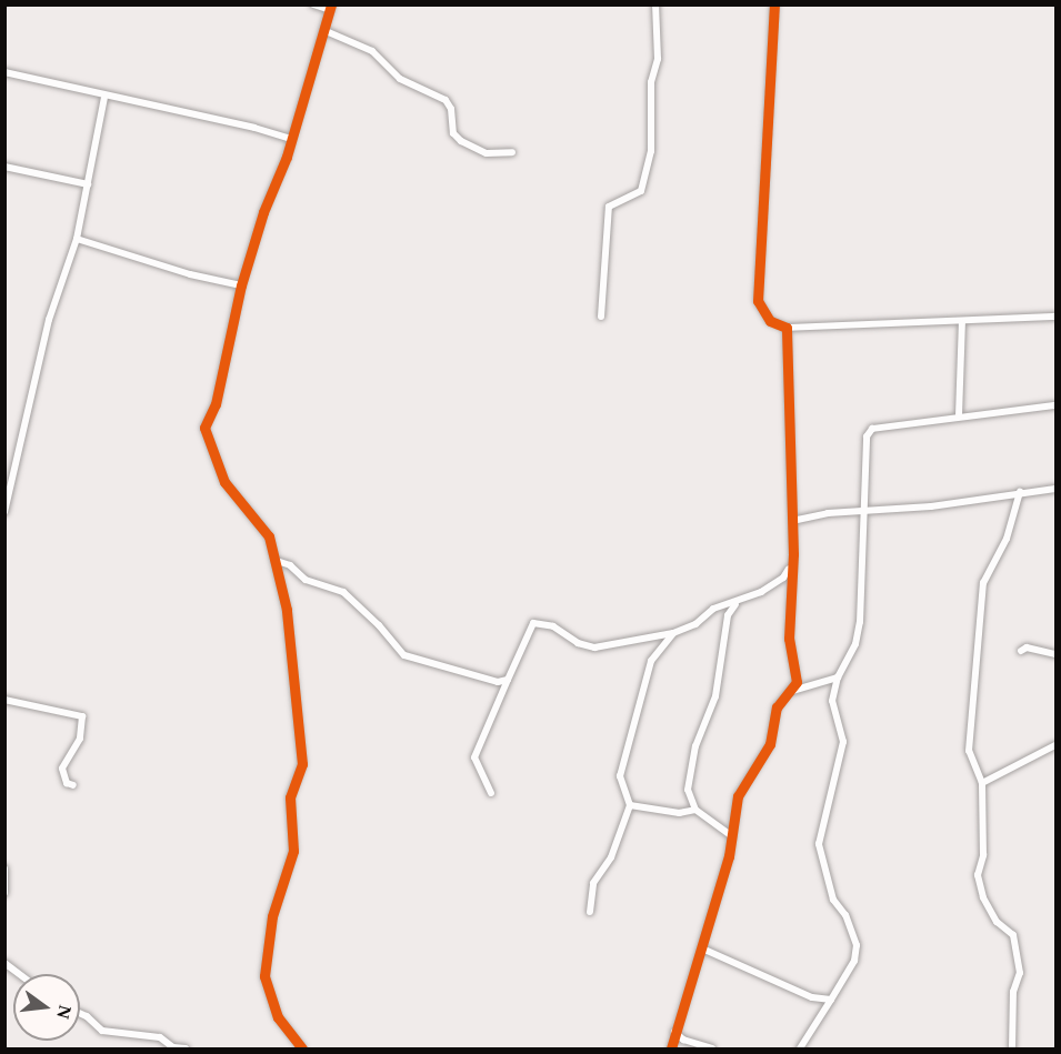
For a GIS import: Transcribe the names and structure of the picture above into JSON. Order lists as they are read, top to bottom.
{
  "north": "right"
}
